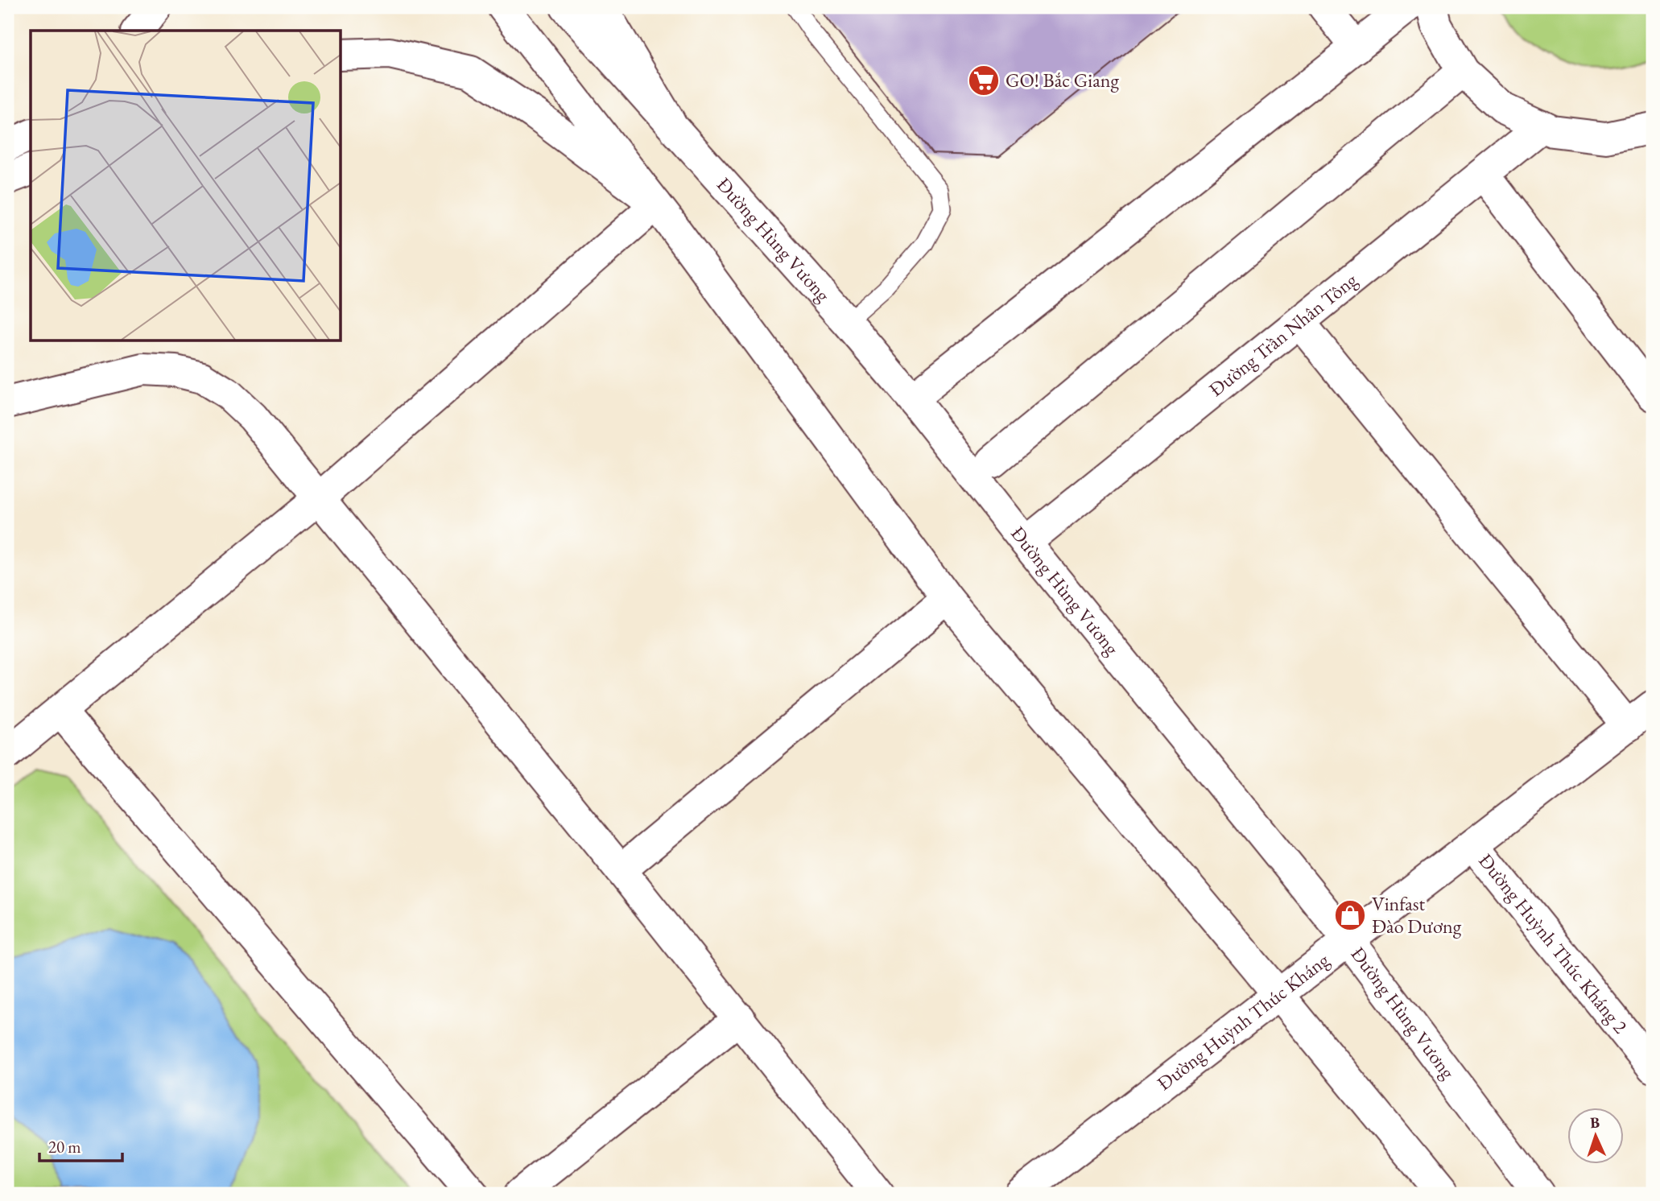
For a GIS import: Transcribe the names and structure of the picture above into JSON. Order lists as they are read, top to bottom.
{
  "streets": {
    "main road": [
      "Đường Hùng Vương",
      "Đường Trần Nhân Tông",
      "Đường Huỳnh Thúc Kháng 2",
      "Đường Huỳnh Thúc Kháng"
    ]
  },
  "crossings": [
    ["Đường Hùng Vương", "Đường Trần Nhân Tông"],
    ["Đường Hùng Vương", "Đường Huỳnh Thúc Kháng"],
    ["Đường Huỳnh Thúc Kháng 2", "Đường Huỳnh Thúc Kháng"]
  ],
  "places": {
    "supermarket": ["GO! Bắc Giang"],
    "shop": ["Vinfast Đào Dương"]
  },
  "scale_bar": "20 m",
  "north": "top"
}
